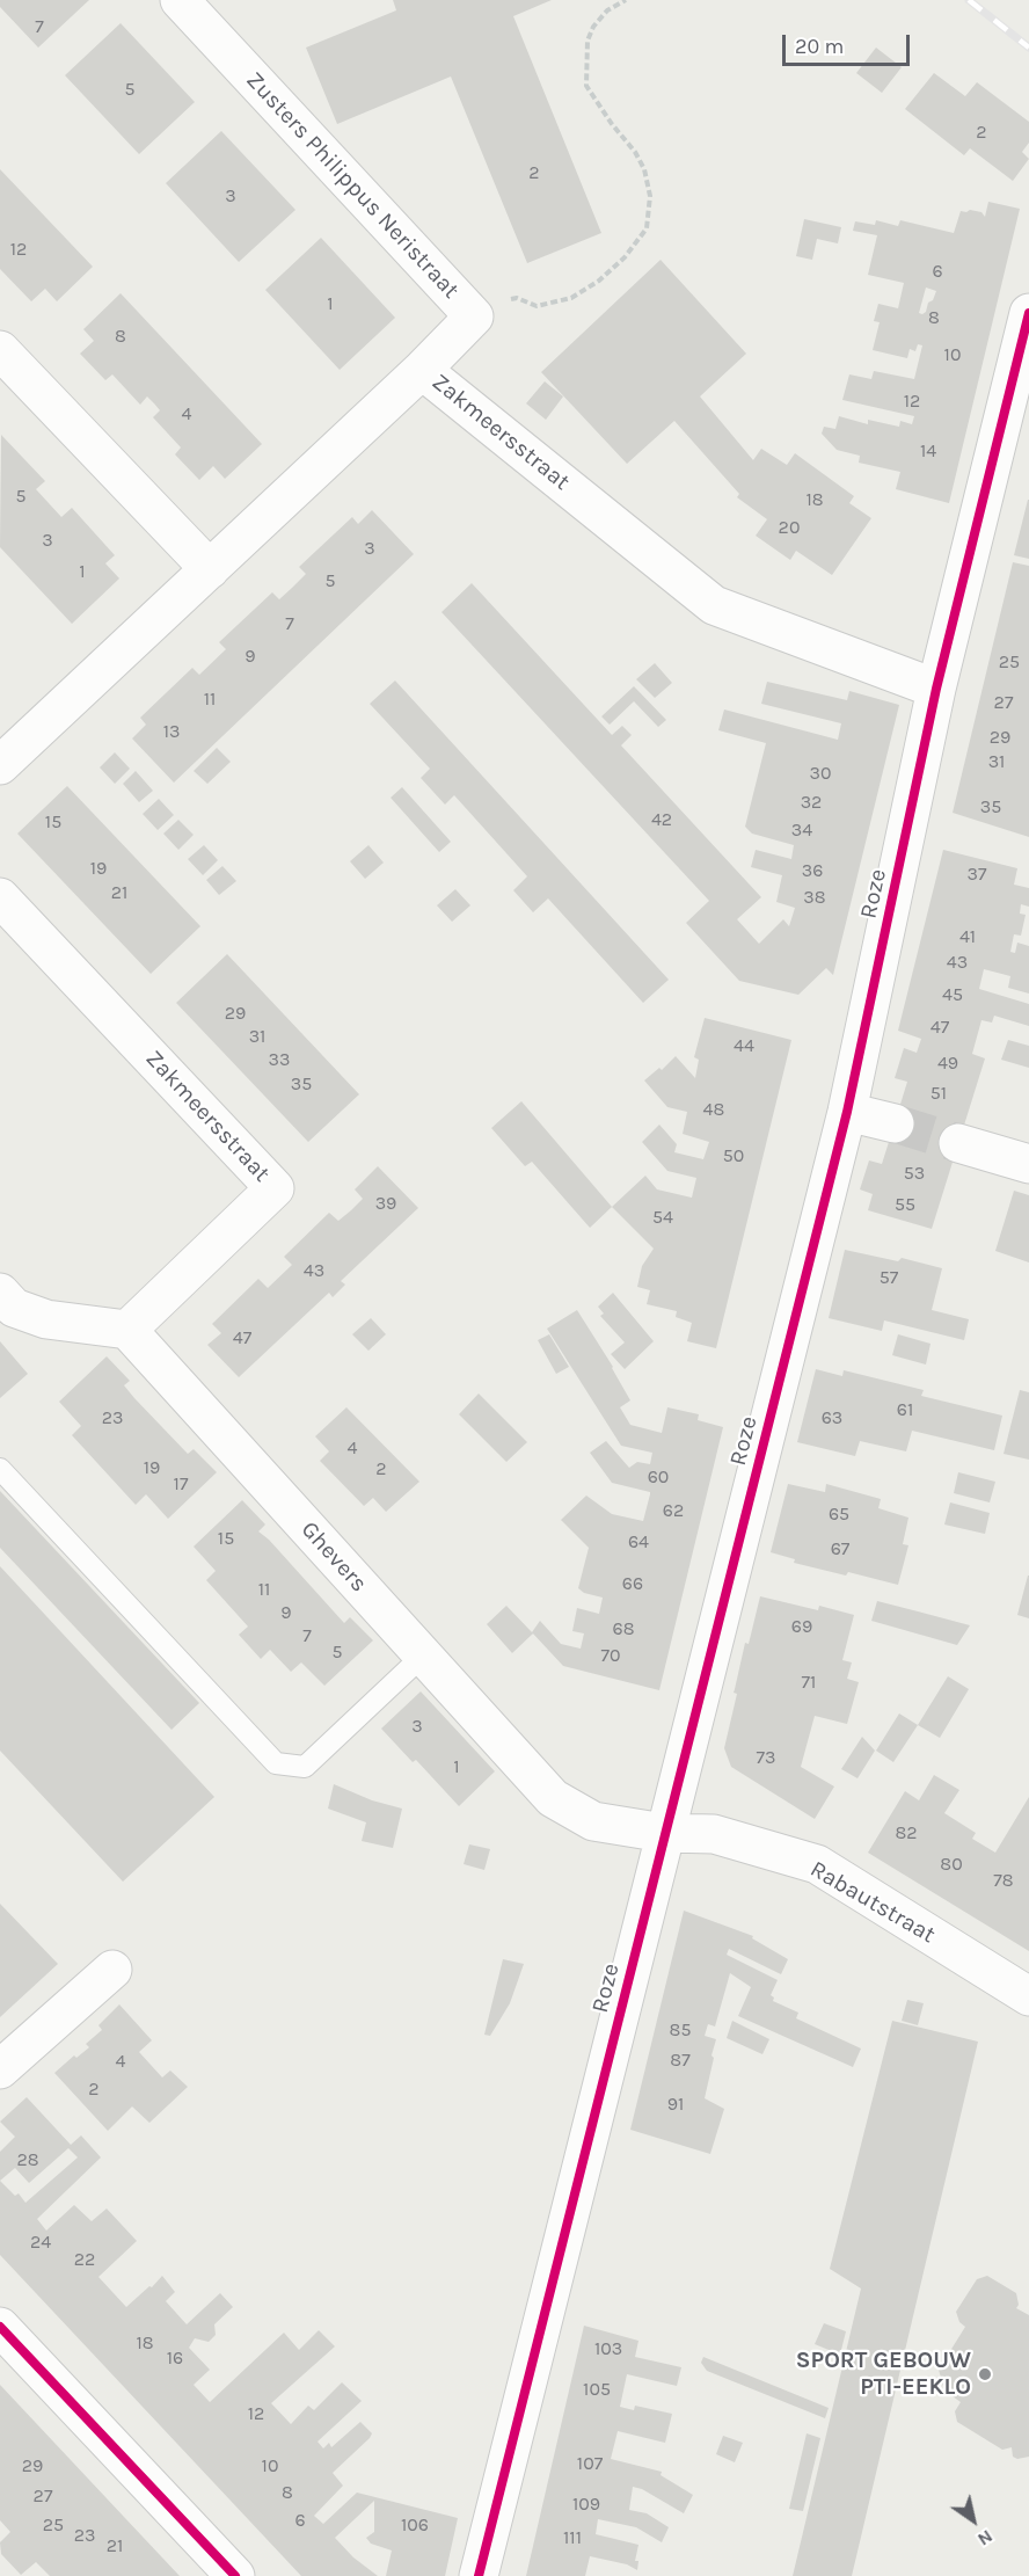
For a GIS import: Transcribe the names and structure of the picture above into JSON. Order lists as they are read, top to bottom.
{
  "streets": {
    "street": [
      "Zusters Philippus Neristraat",
      "Zakmeersstraat",
      "Roze",
      "Ghevers",
      "Rabautstraat"
    ]
  },
  "crossings": [
    ["Zusters Philippus Neristraat", "Zakmeersstraat"],
    ["Zakmeersstraat", "Roze"],
    ["Zakmeersstraat", "Ghevers"],
    ["Roze", "Ghevers"],
    ["Roze", "Rabautstraat"],
    ["Ghevers", "Rabautstraat"]
  ],
  "places": ["SPORT GEBOUW PTI-EEKLO"],
  "house_numbers": [
    "7",
    "5",
    "2",
    "2",
    "3",
    "12",
    "6",
    "1",
    "8",
    "8",
    "10",
    "12",
    "4",
    "14",
    "5",
    "18",
    "20",
    "3",
    "3",
    "1",
    "5",
    "7",
    "9",
    "25",
    "11",
    "27",
    "13",
    "29",
    "31",
    "30",
    "32",
    "35",
    "42",
    "15",
    "34",
    "19",
    "36",
    "37",
    "21",
    "38",
    "41",
    "43",
    "45",
    "29",
    "47",
    "31",
    "44",
    "33",
    "49",
    "35",
    "51",
    "48",
    "50",
    "53",
    "39",
    "55",
    "54",
    "43",
    "57",
    "47",
    "61",
    "23",
    "63",
    "4",
    "19",
    "2",
    "60",
    "17",
    "62",
    "65",
    "15",
    "64",
    "67",
    "66",
    "11",
    "9",
    "69",
    "68",
    "7",
    "5",
    "70",
    "71",
    "3",
    "73",
    "1",
    "82",
    "80",
    "78",
    "85",
    "87",
    "4",
    "2",
    "91",
    "28",
    "24",
    "22",
    "18",
    "103",
    "16",
    "105",
    "12",
    "107",
    "29",
    "10",
    "8",
    "27",
    "109",
    "6",
    "25",
    "106",
    "23",
    "111",
    "21"
  ],
  "scale_bar": "20 m",
  "north": "bottom right"
}
